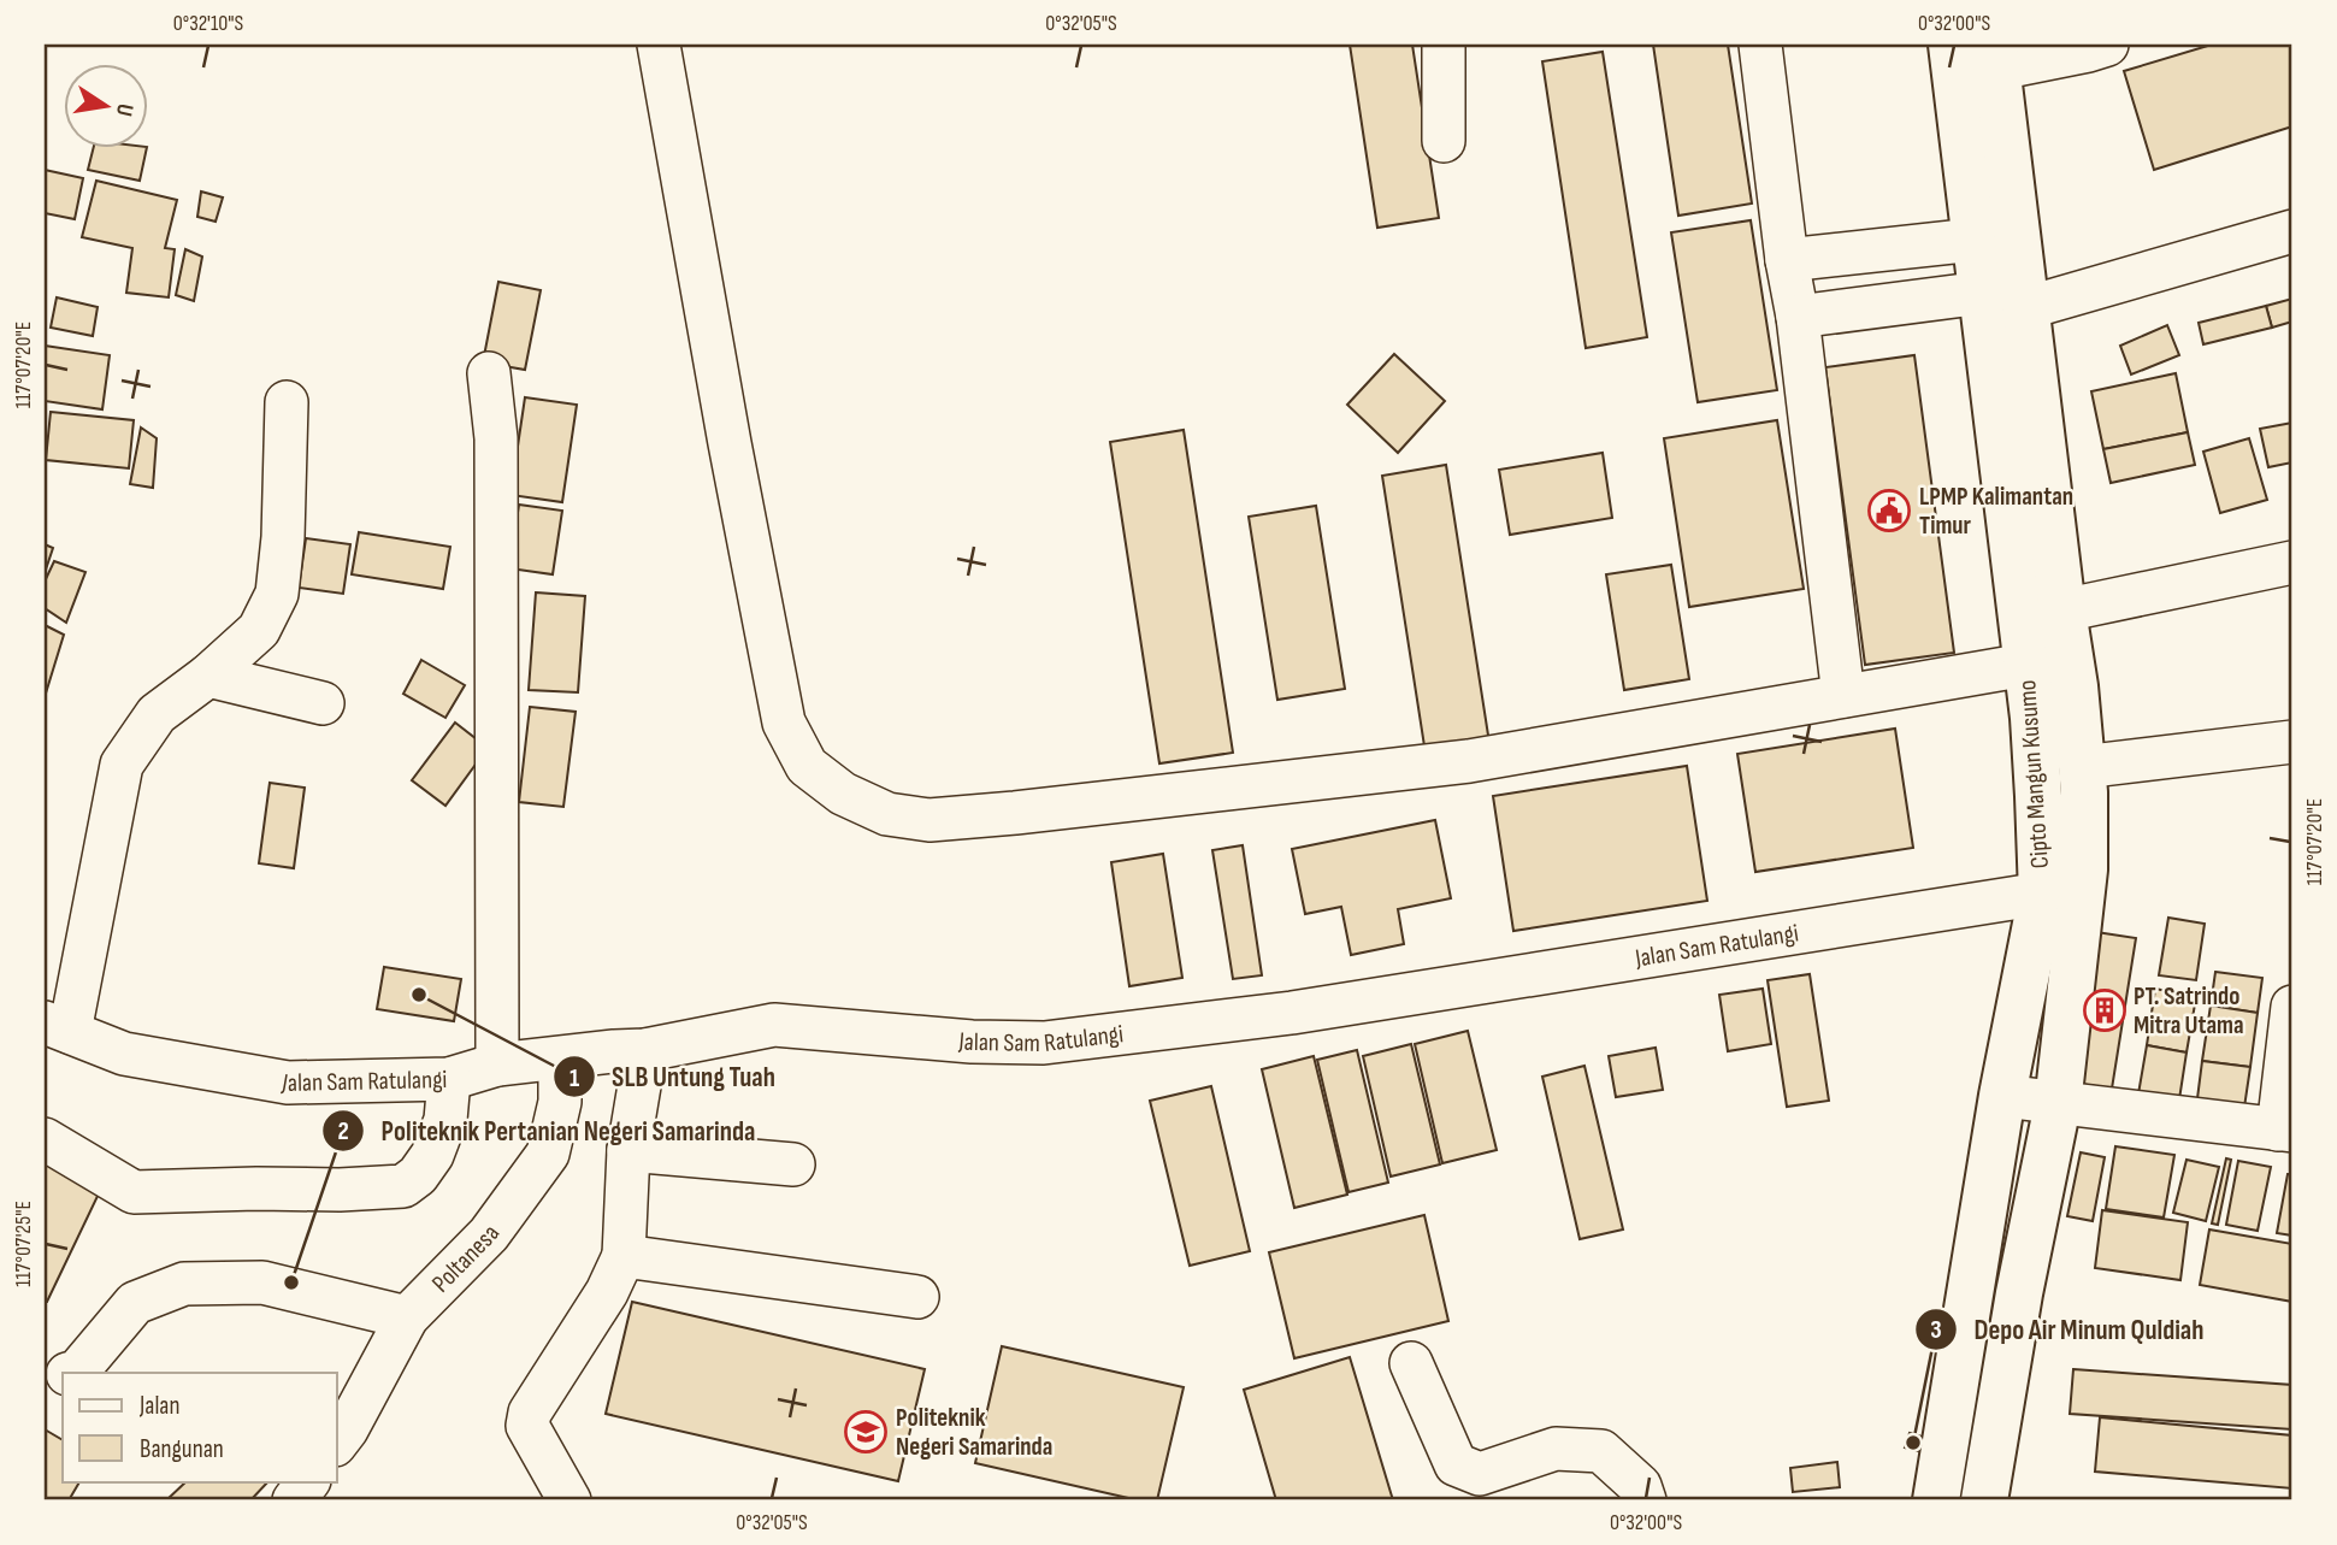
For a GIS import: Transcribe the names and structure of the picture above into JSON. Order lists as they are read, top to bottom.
{
  "streets": {
    "highway": ["Cipto Mangun Kusumo"],
    "street": ["Jalan Sam Ratulangi", "Poltanesa"]
  },
  "crossings": [
    ["Cipto Mangun Kusumo", "Jalan Sam Ratulangi"],
    ["Jalan Sam Ratulangi", "Poltanesa"]
  ],
  "places": {
    "public building": ["LPMP Kalimantan Timur"],
    "other": ["SLB Untung Tuah", "Politeknik Pertanian Negeri Samarinda", "Depo Air Minum Quldiah"],
    "building": ["PT. Satrindo Mitra Utama"],
    "school or university": ["Politeknik Negeri Samarinda"]
  },
  "legend": ["Jalan", "Bangunan"],
  "north": "right",
  "coordinates": [
    "0°32'10\"S",
    "0°32'05\"S",
    "0°32'00\"S",
    "117°07'20\"E",
    "117°07'25\"E"
  ]
}
